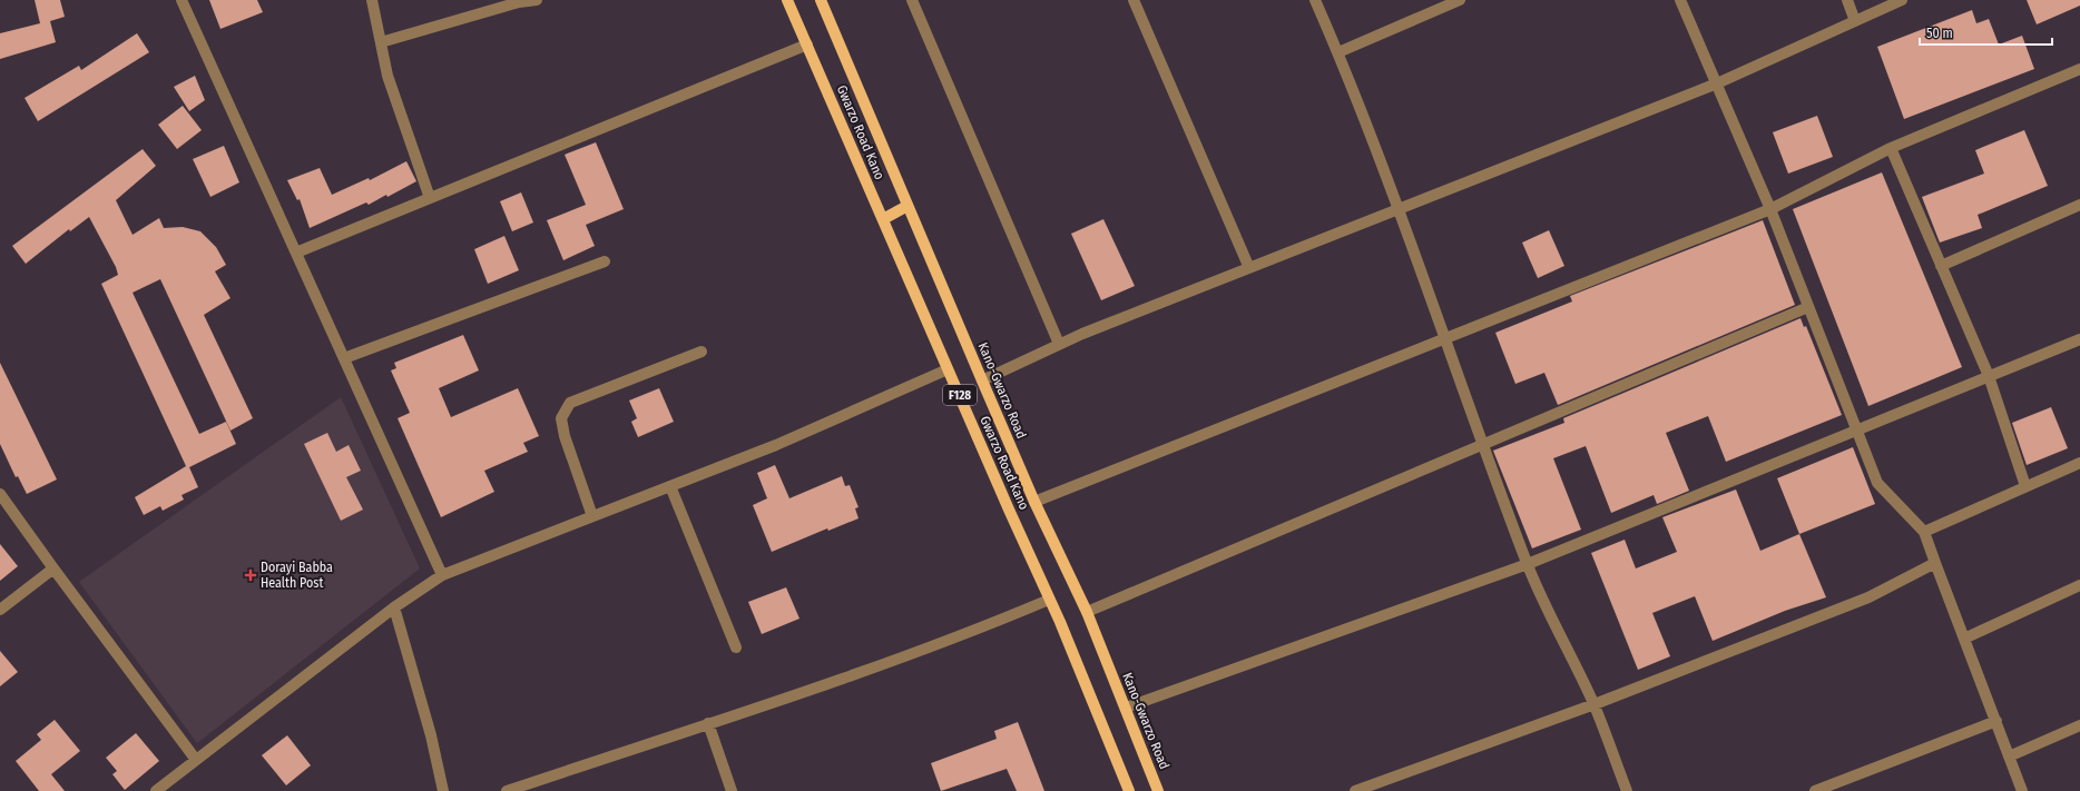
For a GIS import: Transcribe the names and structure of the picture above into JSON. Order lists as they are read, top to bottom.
{
  "streets": {
    "main road": ["Gwarzo Road Kano", "Kano-Gwarzo Road", "F128"]
  },
  "places": {
    "health": ["Dorayi Babba Health Post"]
  },
  "scale_bar": "50 m"
}
